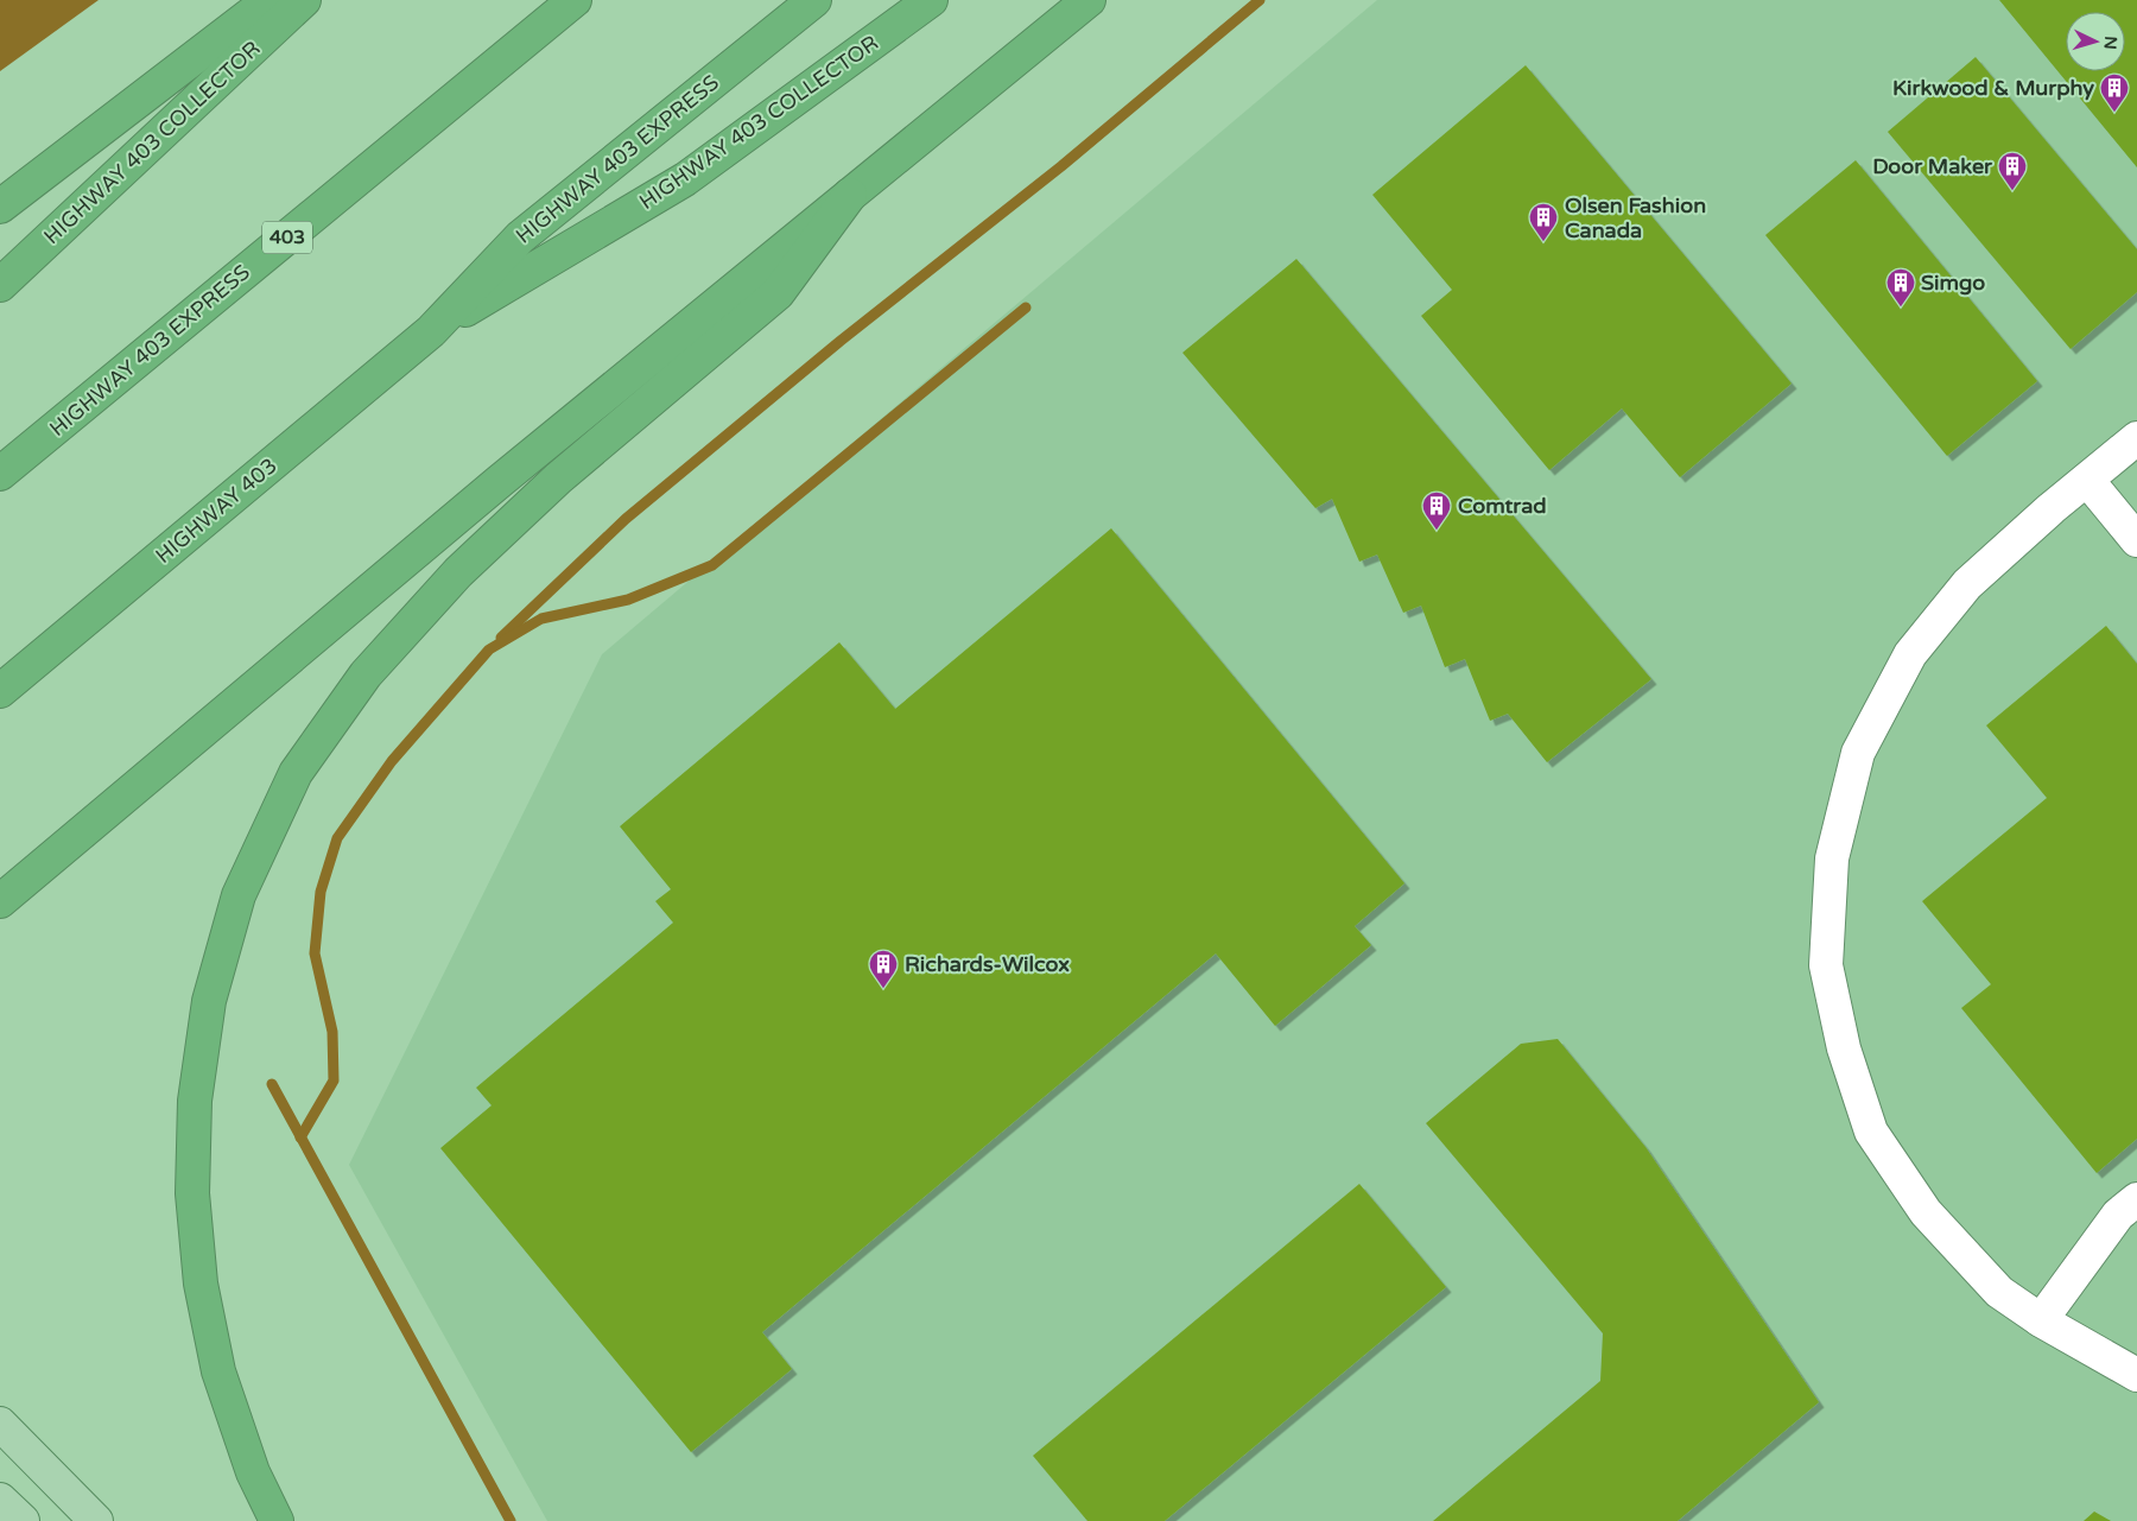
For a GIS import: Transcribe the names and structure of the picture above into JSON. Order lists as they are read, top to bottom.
{
  "streets": {
    "highway": [
      "HIGHWAY 403 COLLECTOR",
      "HIGHWAY 403 EXPRESS",
      "403",
      "HIGHWAY 403"
    ]
  },
  "crossings": [
    ["HIGHWAY 403 COLLECTOR", "HIGHWAY 403 EXPRESS"],
    ["HIGHWAY 403 COLLECTOR", "HIGHWAY 403"],
    ["HIGHWAY 403 EXPRESS", "HIGHWAY 403"]
  ],
  "places": {
    "building": [
      "Kirkwood & Murphy",
      "Door Maker",
      "Olsen Fashion Canada",
      "Simgo",
      "Comtrad",
      "Richards-Wilcox"
    ]
  },
  "north": "right"
}
